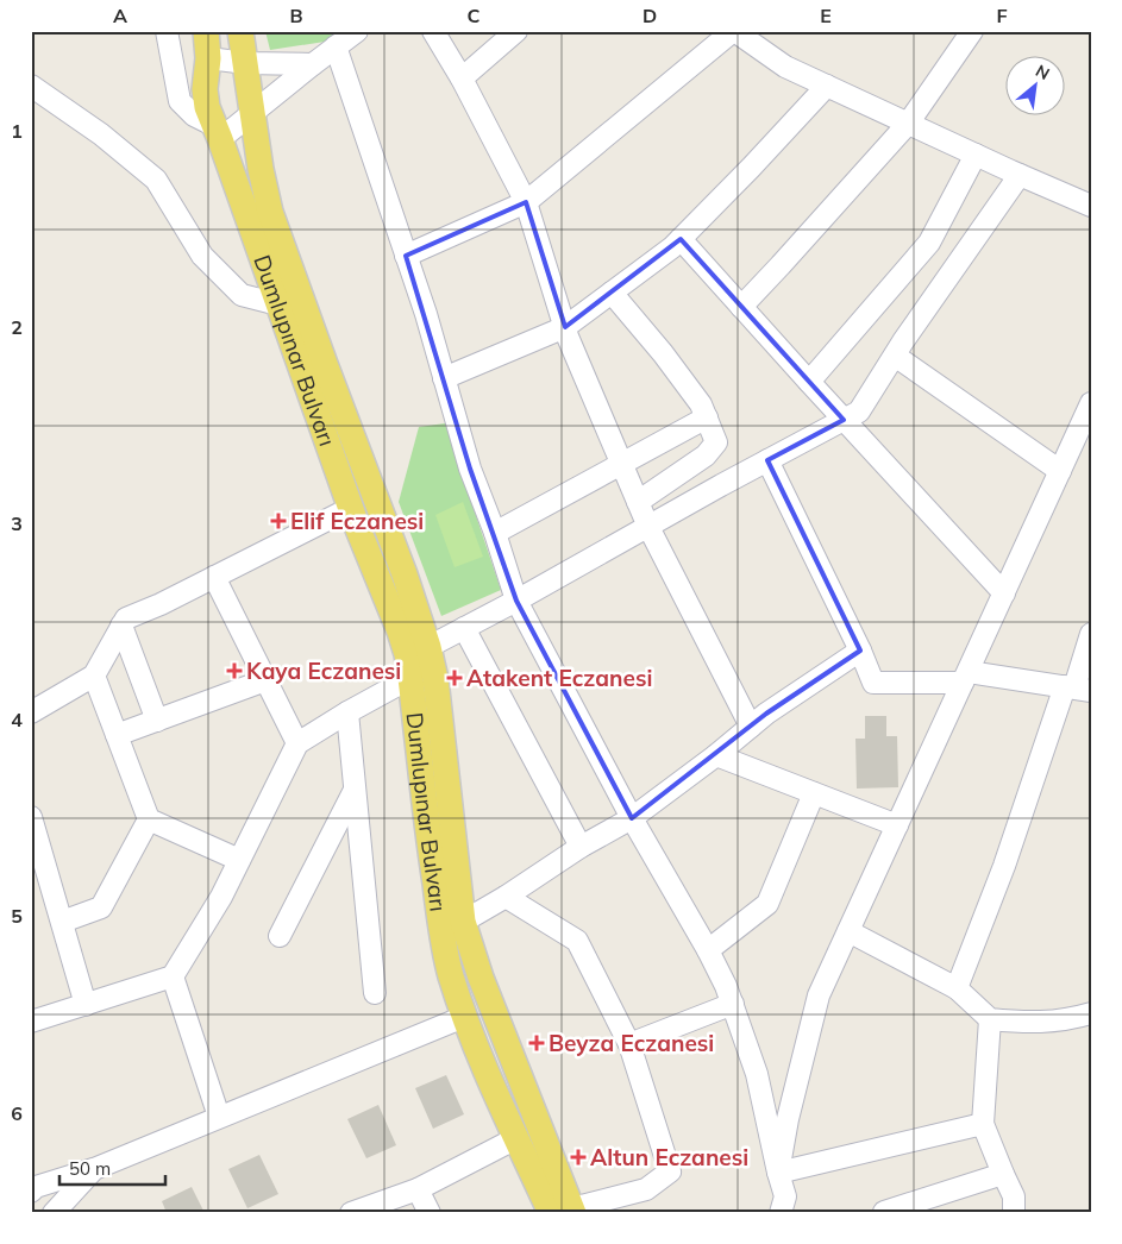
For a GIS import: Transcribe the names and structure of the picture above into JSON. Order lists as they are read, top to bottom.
{
  "streets": {
    "main road": ["Dumlupınar Bulvarı"]
  },
  "places": {
    "health": [
      "Elif Eczanesi",
      "Kaya Eczanesi",
      "Atakent Eczanesi",
      "Beyza Eczanesi",
      "Altun Eczanesi"
    ]
  },
  "scale_bar": "50 m",
  "north": "top right",
  "grid": {
    "columns": [
      "A",
      "B",
      "C",
      "D",
      "E",
      "F"
    ],
    "rows": [
      "1",
      "2",
      "3",
      "4",
      "5",
      "6"
    ]
  }
}
